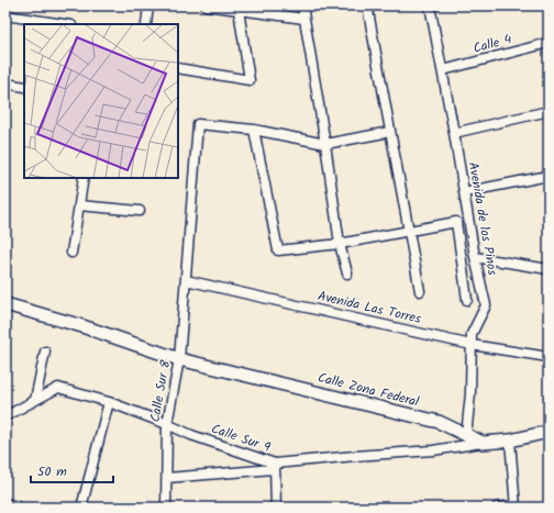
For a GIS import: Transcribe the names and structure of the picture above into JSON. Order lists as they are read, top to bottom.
{
  "streets": {
    "main road": ["Calle Zona Federal"],
    "street": [
      "Calle 4",
      "Avenida de los Pinos",
      "Avenida Las Torres",
      "Calle Sur 8",
      "Calle Sur 9"
    ]
  },
  "crossings": [
    ["Calle 4", "Avenida de los Pinos"],
    ["Avenida de los Pinos", "Avenida Las Torres"],
    ["Avenida de los Pinos", "Calle Zona Federal"],
    ["Avenida Las Torres", "Calle Sur 8"],
    ["Calle Zona Federal", "Calle Sur 8"],
    ["Calle Zona Federal", "Calle Sur 9"],
    ["Calle Sur 8", "Calle Sur 9"]
  ],
  "scale_bar": "50 m"
}
